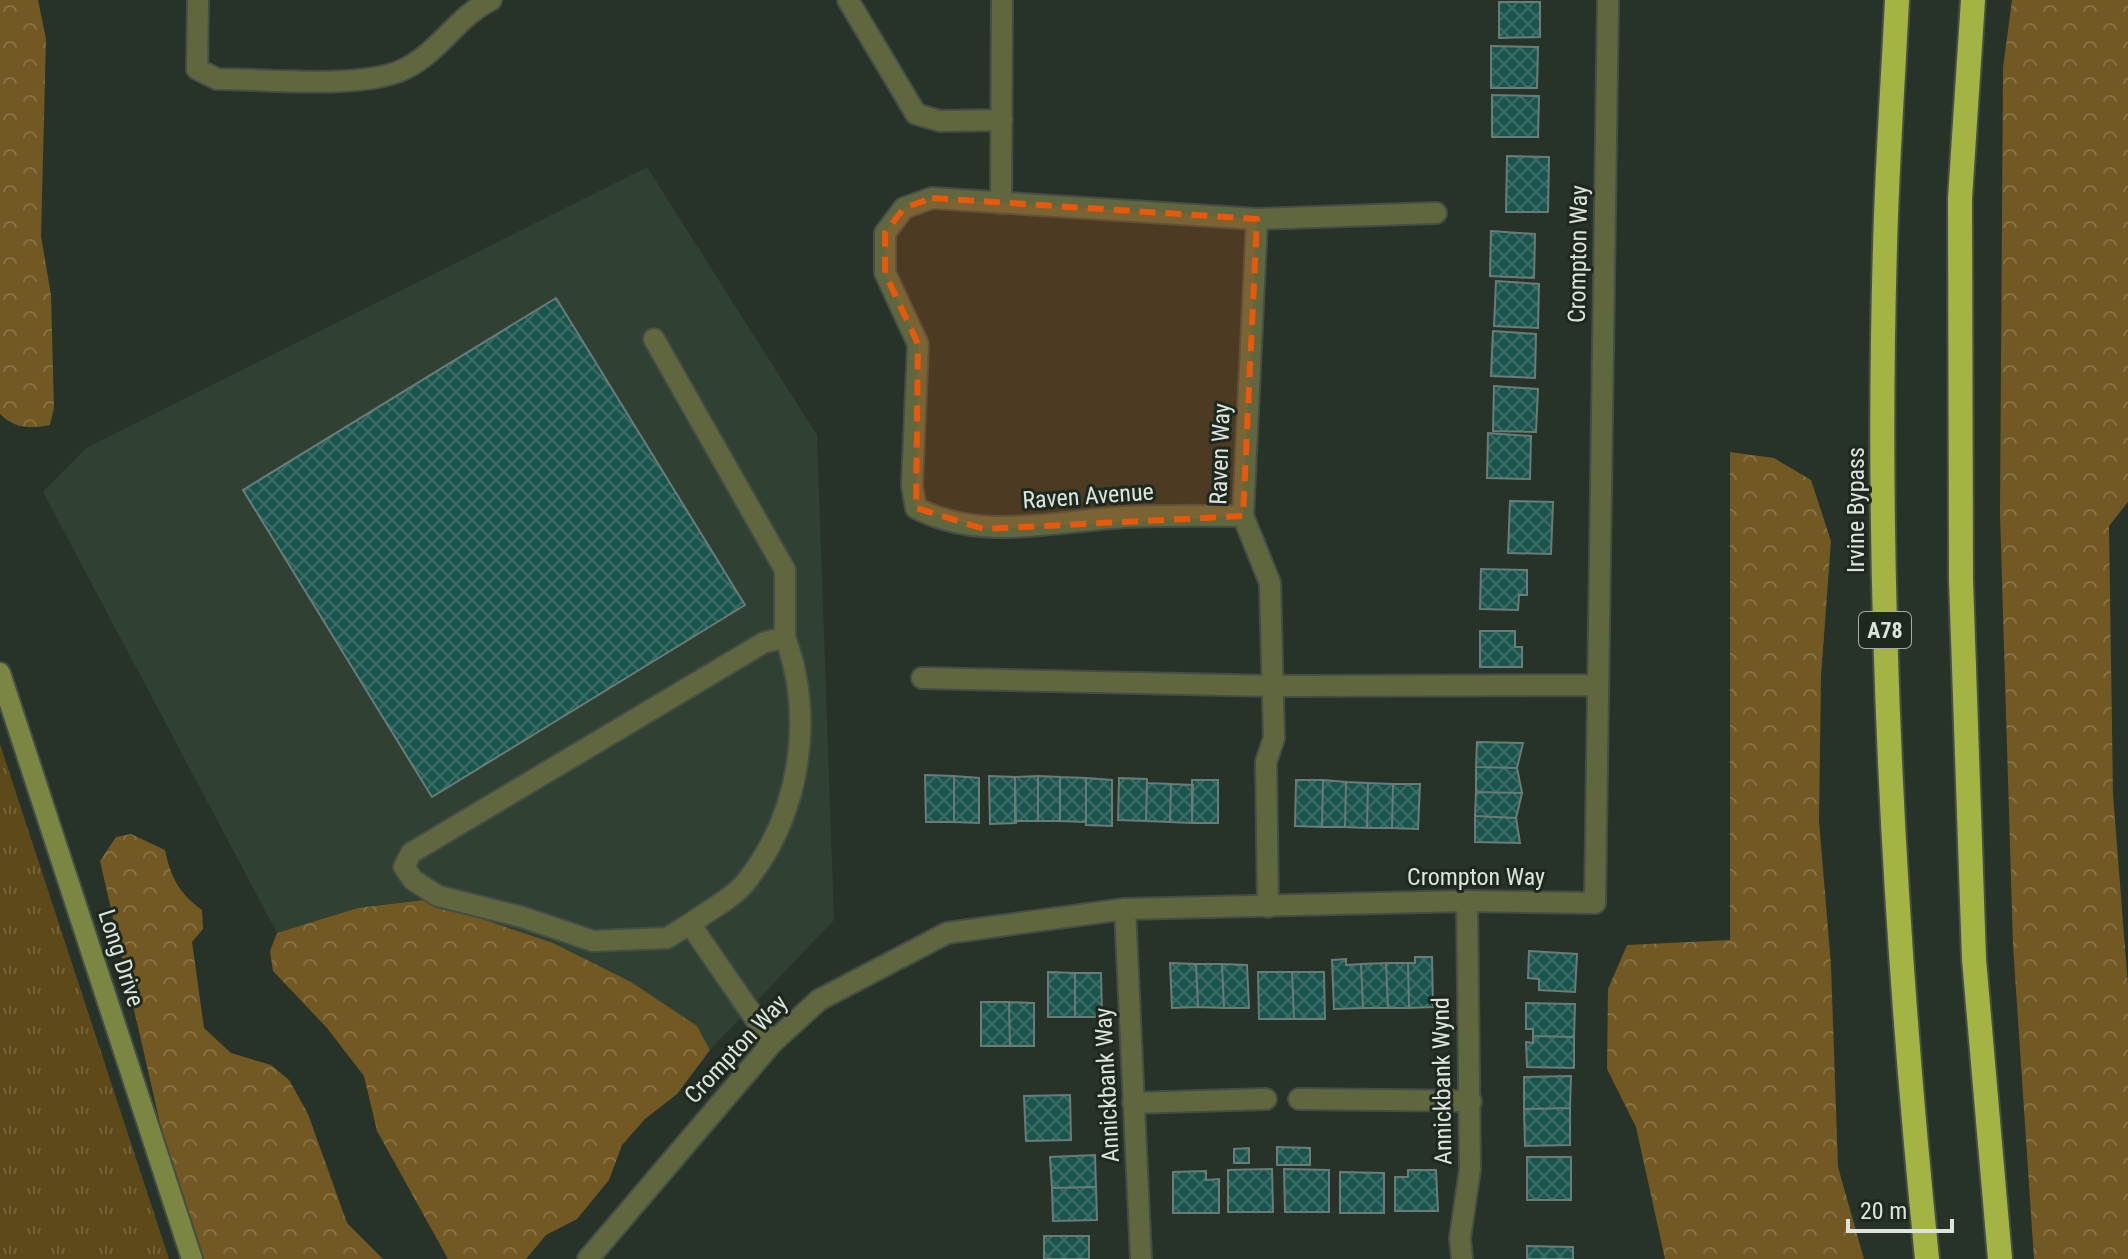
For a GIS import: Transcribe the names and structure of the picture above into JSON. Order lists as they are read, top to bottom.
{
  "streets": {
    "highway": ["Irvine Bypass", "A78"],
    "main road": ["Long Drive"],
    "street": [
      "Crompton Way",
      "Raven Way",
      "Raven Avenue",
      "Annickbank Wynd",
      "Annickbank Way"
    ]
  },
  "crossings": [
    ["Crompton Way", "Raven Way"],
    ["Crompton Way", "Annickbank Wynd"],
    ["Crompton Way", "Annickbank Way"],
    ["Raven Way", "Raven Avenue"]
  ],
  "scale_bar": "20 m"
}
